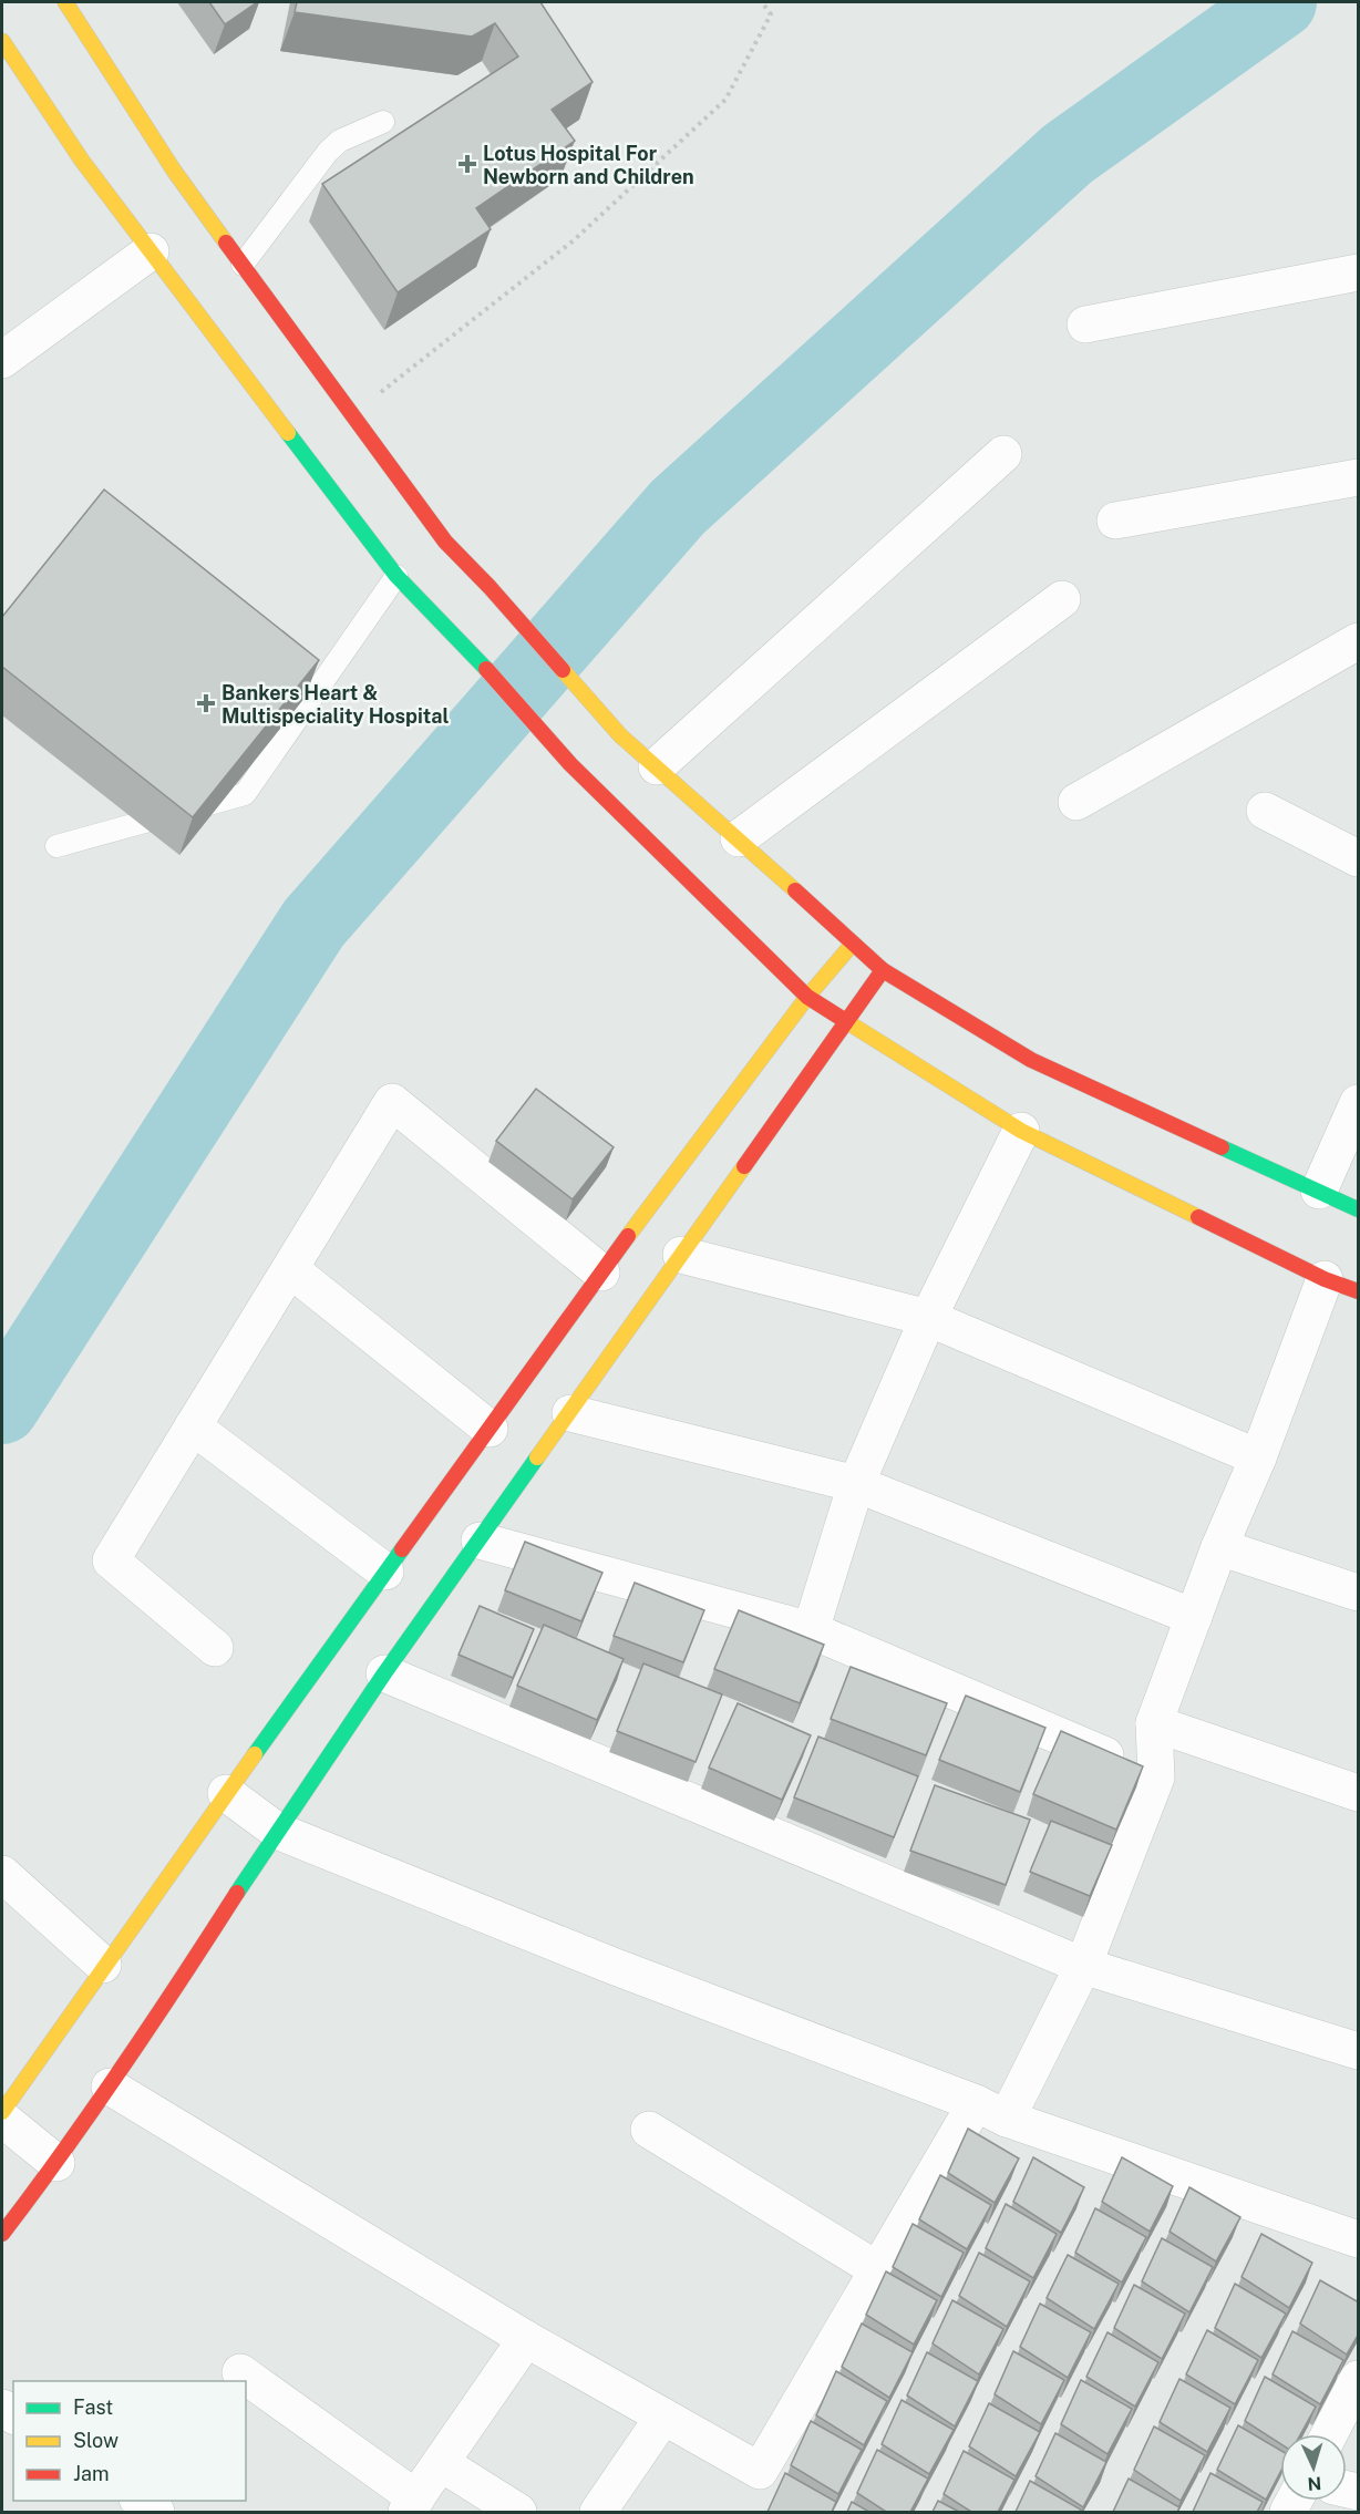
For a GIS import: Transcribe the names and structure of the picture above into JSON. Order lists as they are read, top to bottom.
{
  "places": {
    "health": ["Lotus Hospital For Newborn and Children", "Bankers Heart & Multispeciality Hospital"]
  },
  "legend": ["Fast", "Slow", "Jam"],
  "north": "bottom"
}
